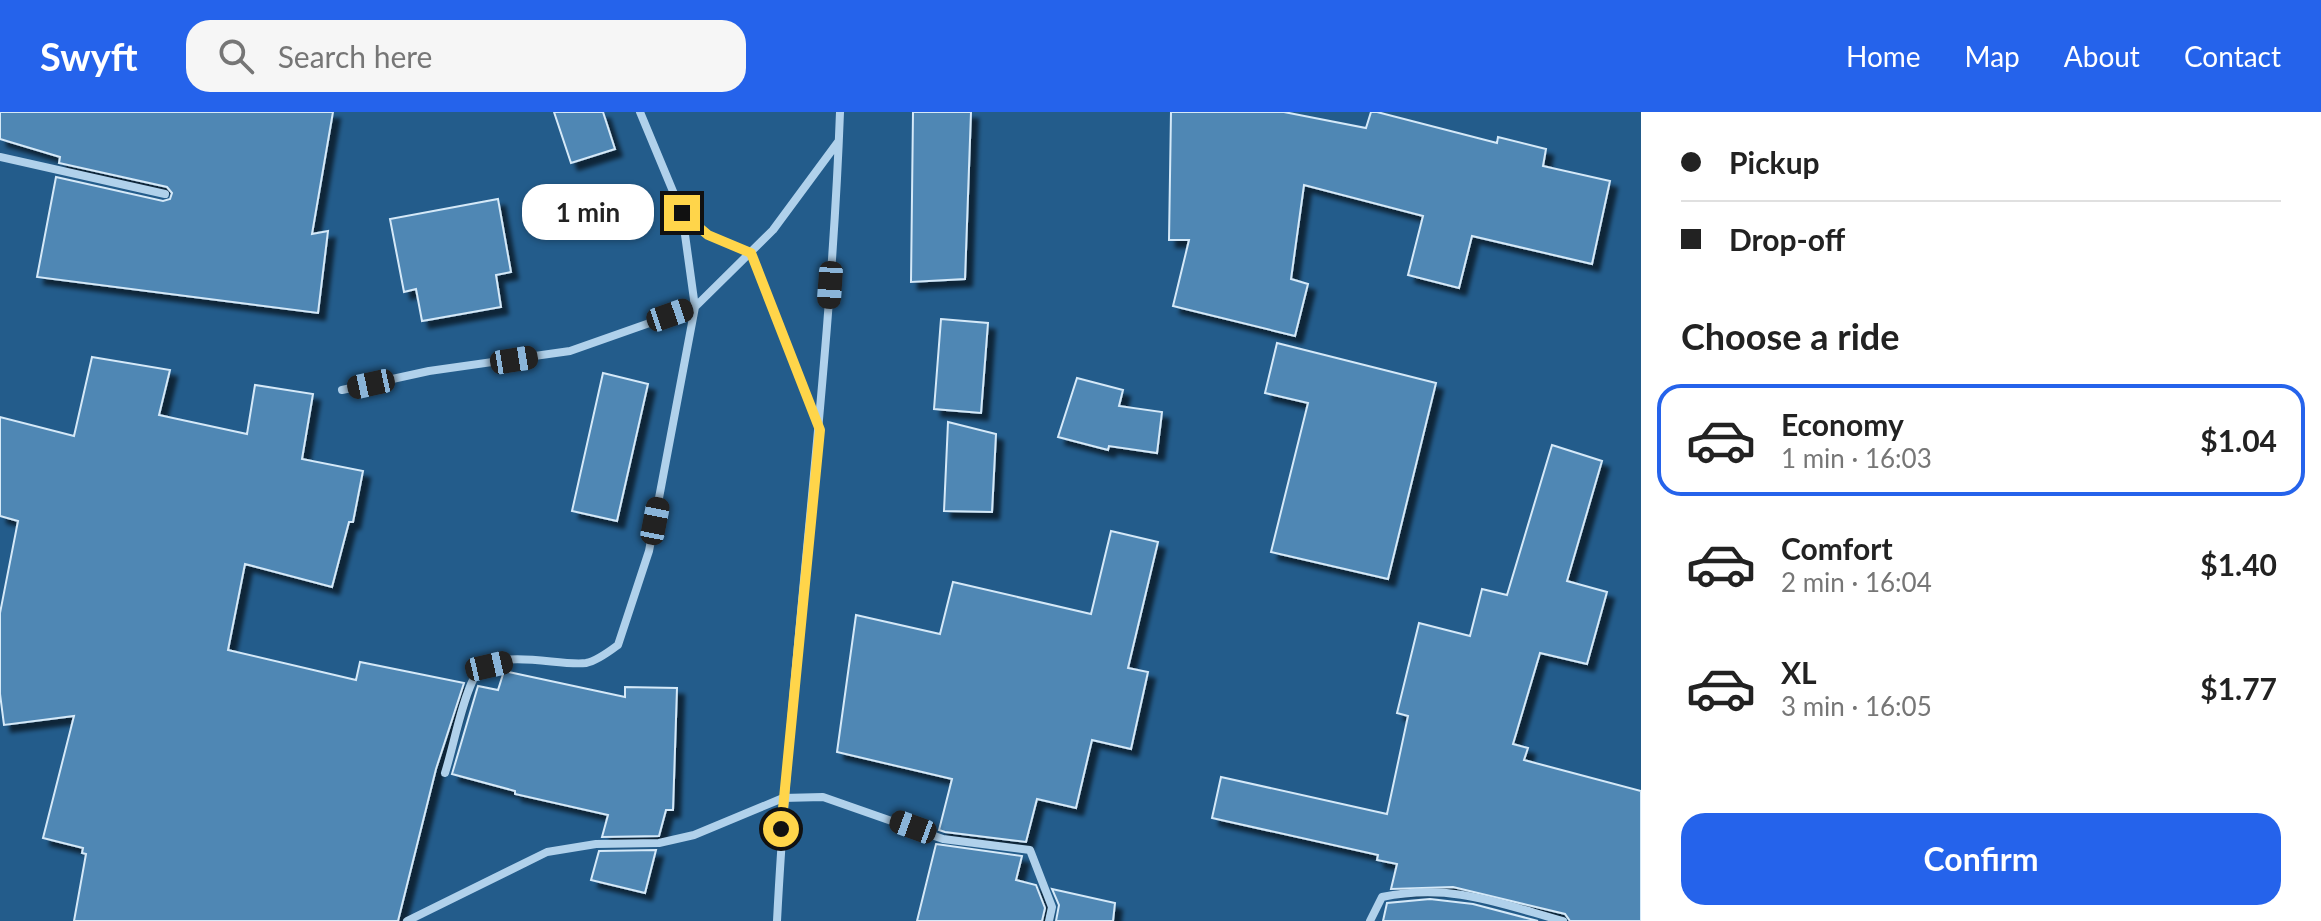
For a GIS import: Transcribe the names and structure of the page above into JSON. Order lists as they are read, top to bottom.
{
  "page": {
    "header": "Swyft",
    "search": "Search here",
    "nav": [
      "Home",
      "Map",
      "About",
      "Contact"
    ],
    "banner": ["Pickup", "Drop-off"],
    "bubble": "1 min",
    "heading": "Choose a ride",
    "list": [
      {
        "name": "Economy",
        "note": "1 min · 16:03",
        "value": "$1.04"
      },
      {
        "name": "Comfort",
        "note": "2 min · 16:04",
        "value": "$1.40"
      },
      {
        "name": "XL",
        "note": "3 min · 16:05",
        "value": "$1.77"
      }
    ],
    "buttons": "Confirm"
  }
}
